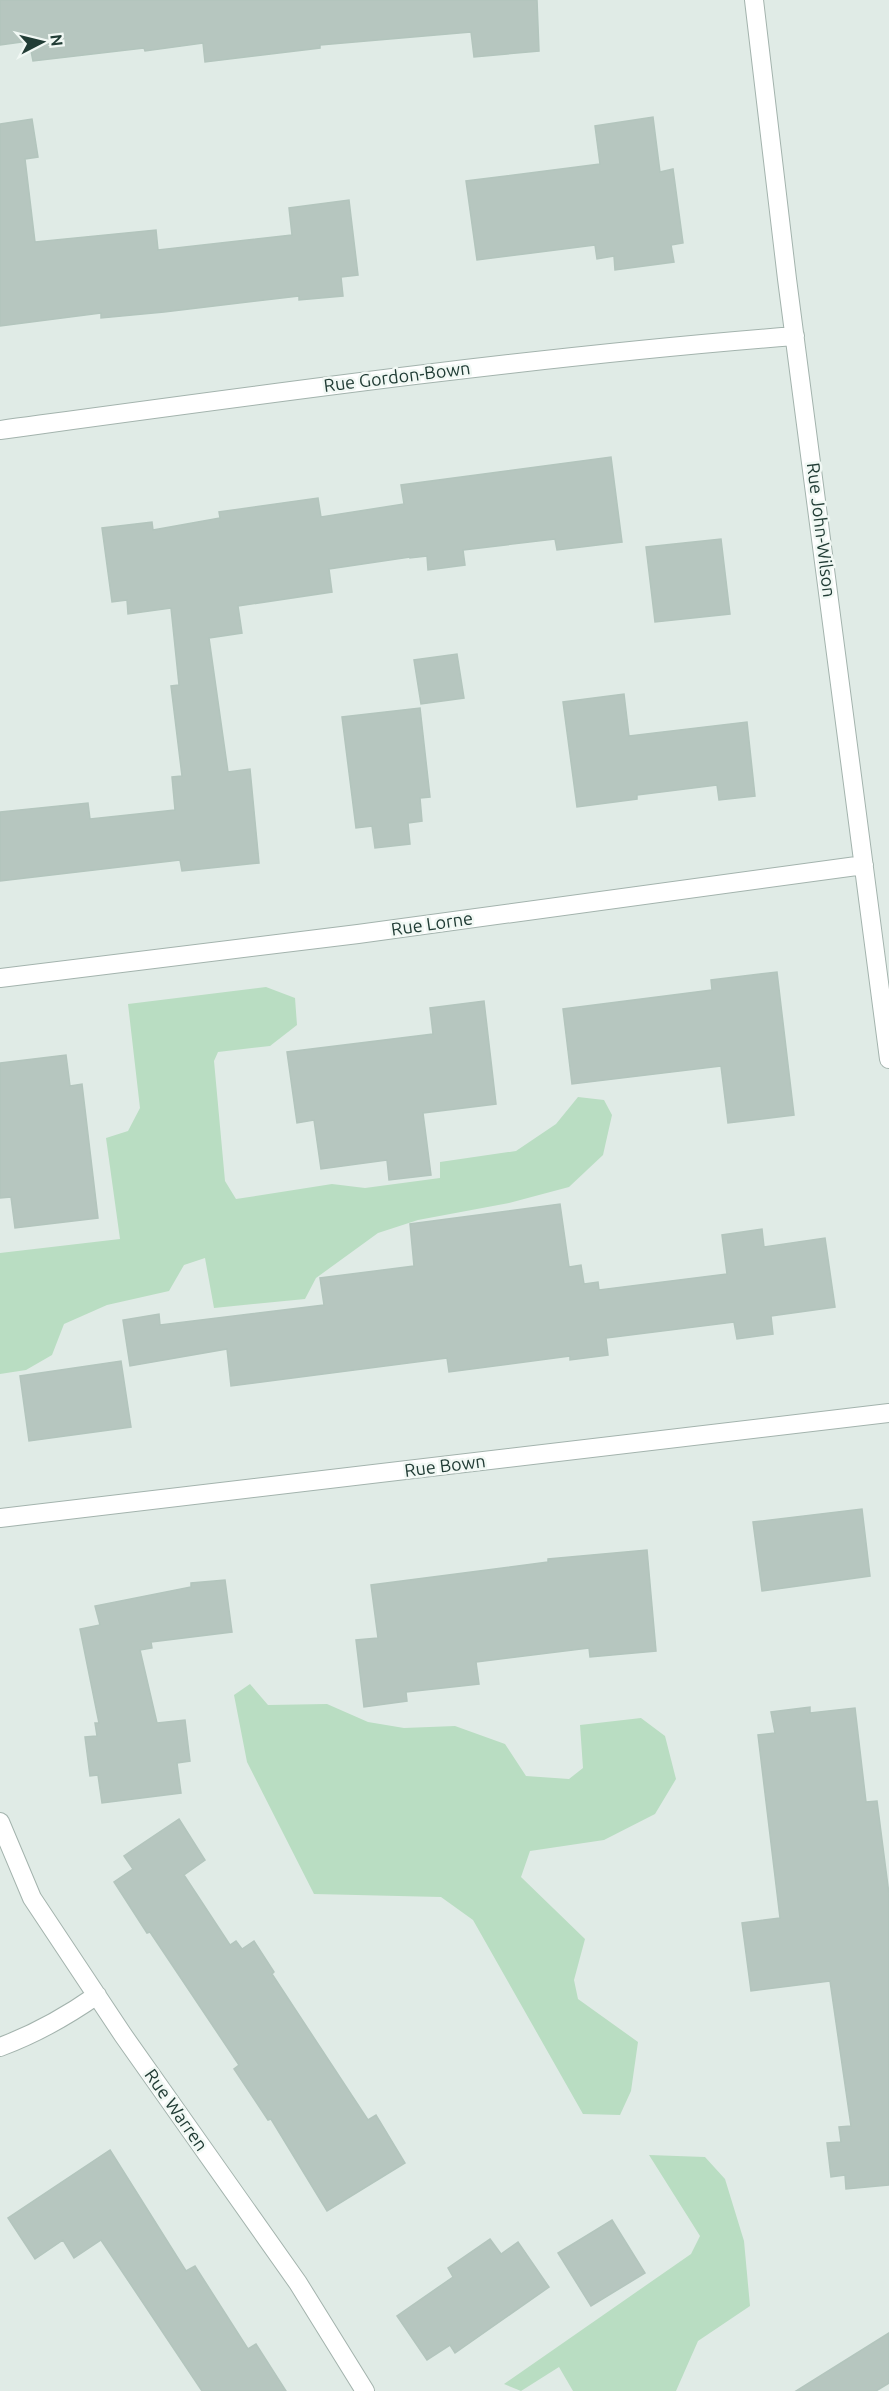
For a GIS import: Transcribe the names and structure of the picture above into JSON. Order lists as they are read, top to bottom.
{
  "streets": {
    "street": [
      "Rue Gordon-Bown",
      "Rue John-Wilson",
      "Rue Lorne",
      "Rue Bown",
      "Rue Warren"
    ]
  },
  "crossings": [
    ["Rue Gordon-Bown", "Rue John-Wilson"],
    ["Rue John-Wilson", "Rue Lorne"]
  ],
  "north": "right"
}
